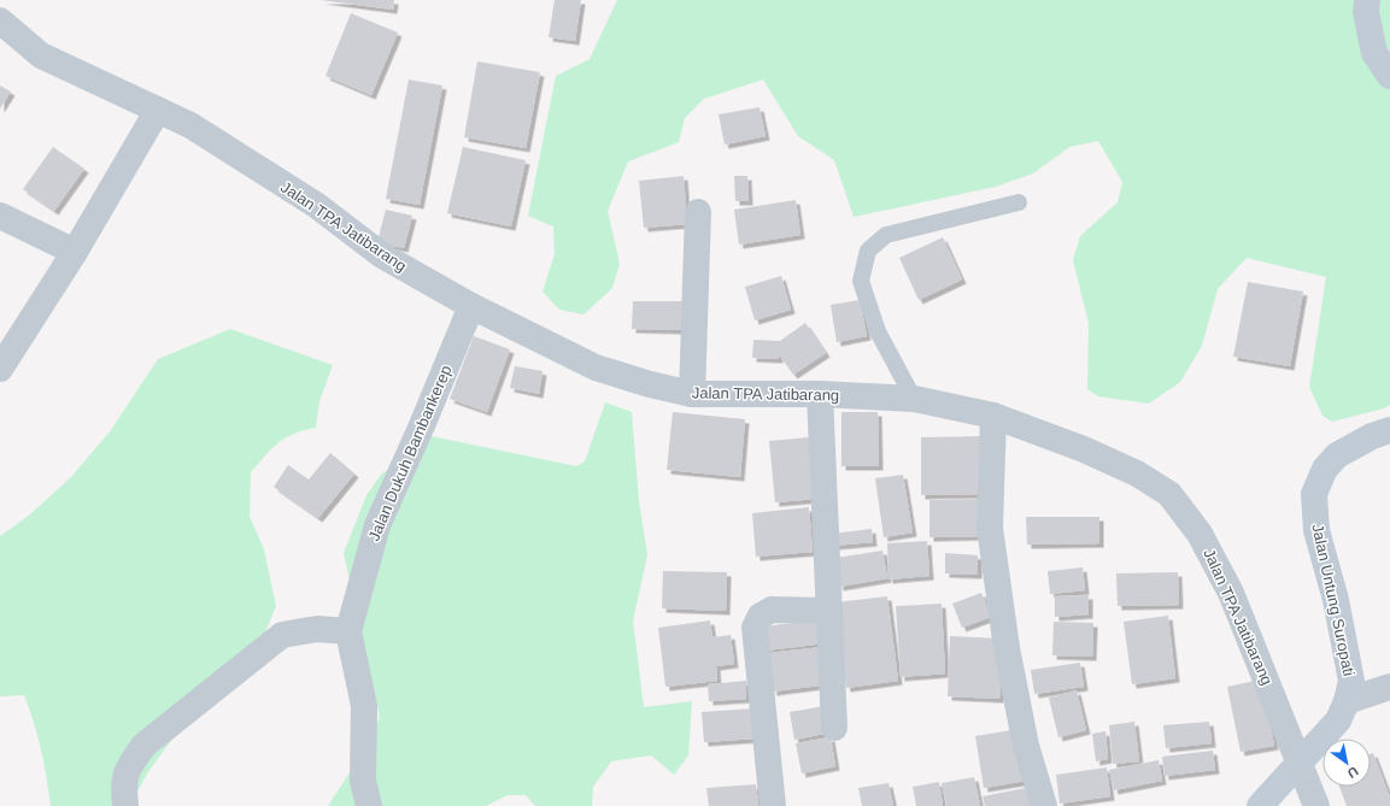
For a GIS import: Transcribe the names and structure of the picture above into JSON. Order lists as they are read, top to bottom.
{
  "streets": {
    "main road": ["Jalan Untung Suropati"],
    "street": ["Jalan TPA Jatibarang", "Jalan Dukuh Bambankerep"]
  },
  "crossings": [
    ["Jalan TPA Jatibarang", "Jalan Dukuh Bambankerep"],
    ["Jalan TPA Jatibarang", "Jalan Untung Suropati"]
  ],
  "north": "bottom right"
}
